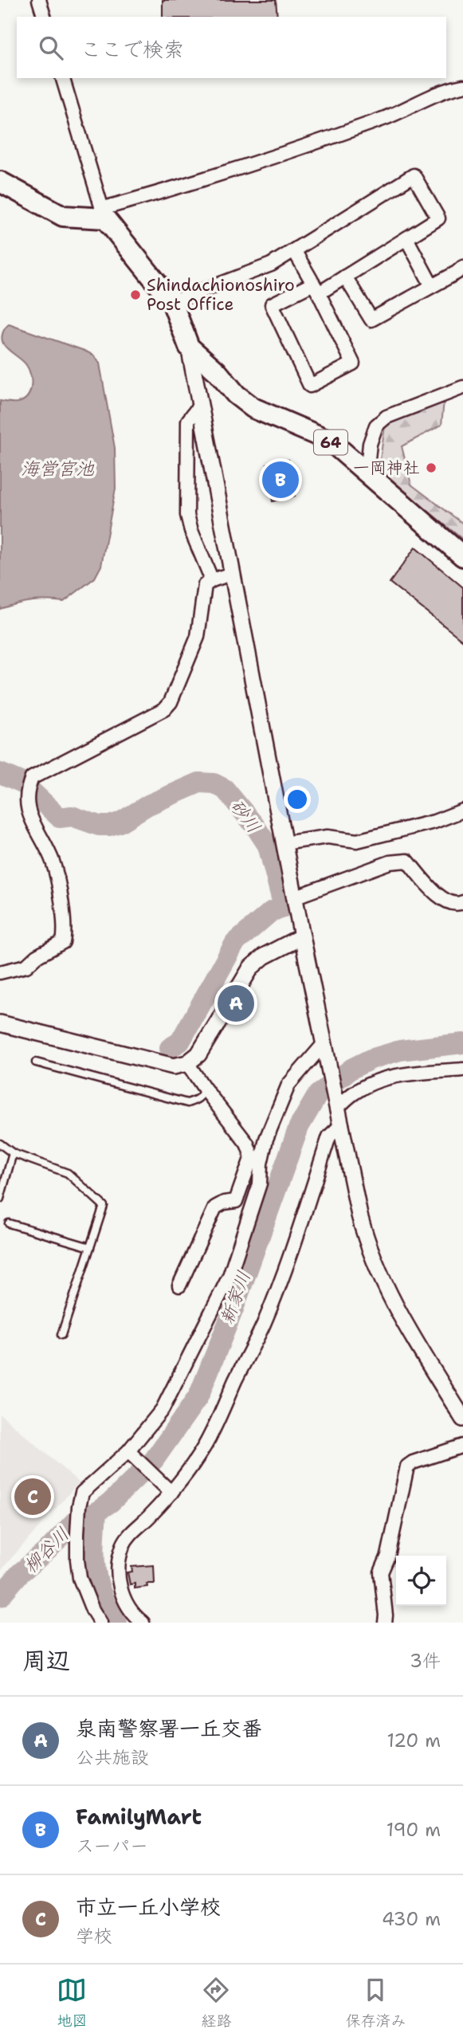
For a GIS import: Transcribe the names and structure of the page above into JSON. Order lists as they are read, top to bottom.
{
  "streets": {
    "main road": ["64"]
  },
  "water": [
    "海営宮池",
    "砂川",
    "新家川",
    "柳谷川"
  ],
  "places": ["Shindachionoshiro Post Office", "一岡神社"],
  "page": {
    "search": "ここで検索",
    "pins": ["B", "A", "C"],
    "heading": ["周辺", "3件"],
    "list": [
      {
        "mark": "A",
        "name": "泉南警察署一丘交番",
        "note": "公共施設",
        "value": "120 m"
      },
      {
        "mark": "B",
        "name": "FamilyMart",
        "note": "スーパー",
        "value": "190 m"
      },
      {
        "mark": "C",
        "name": "市立一丘小学校",
        "note": "学校",
        "value": "430 m"
      }
    ],
    "nav": ["地図", "経路", "保存済み"]
  }
}
